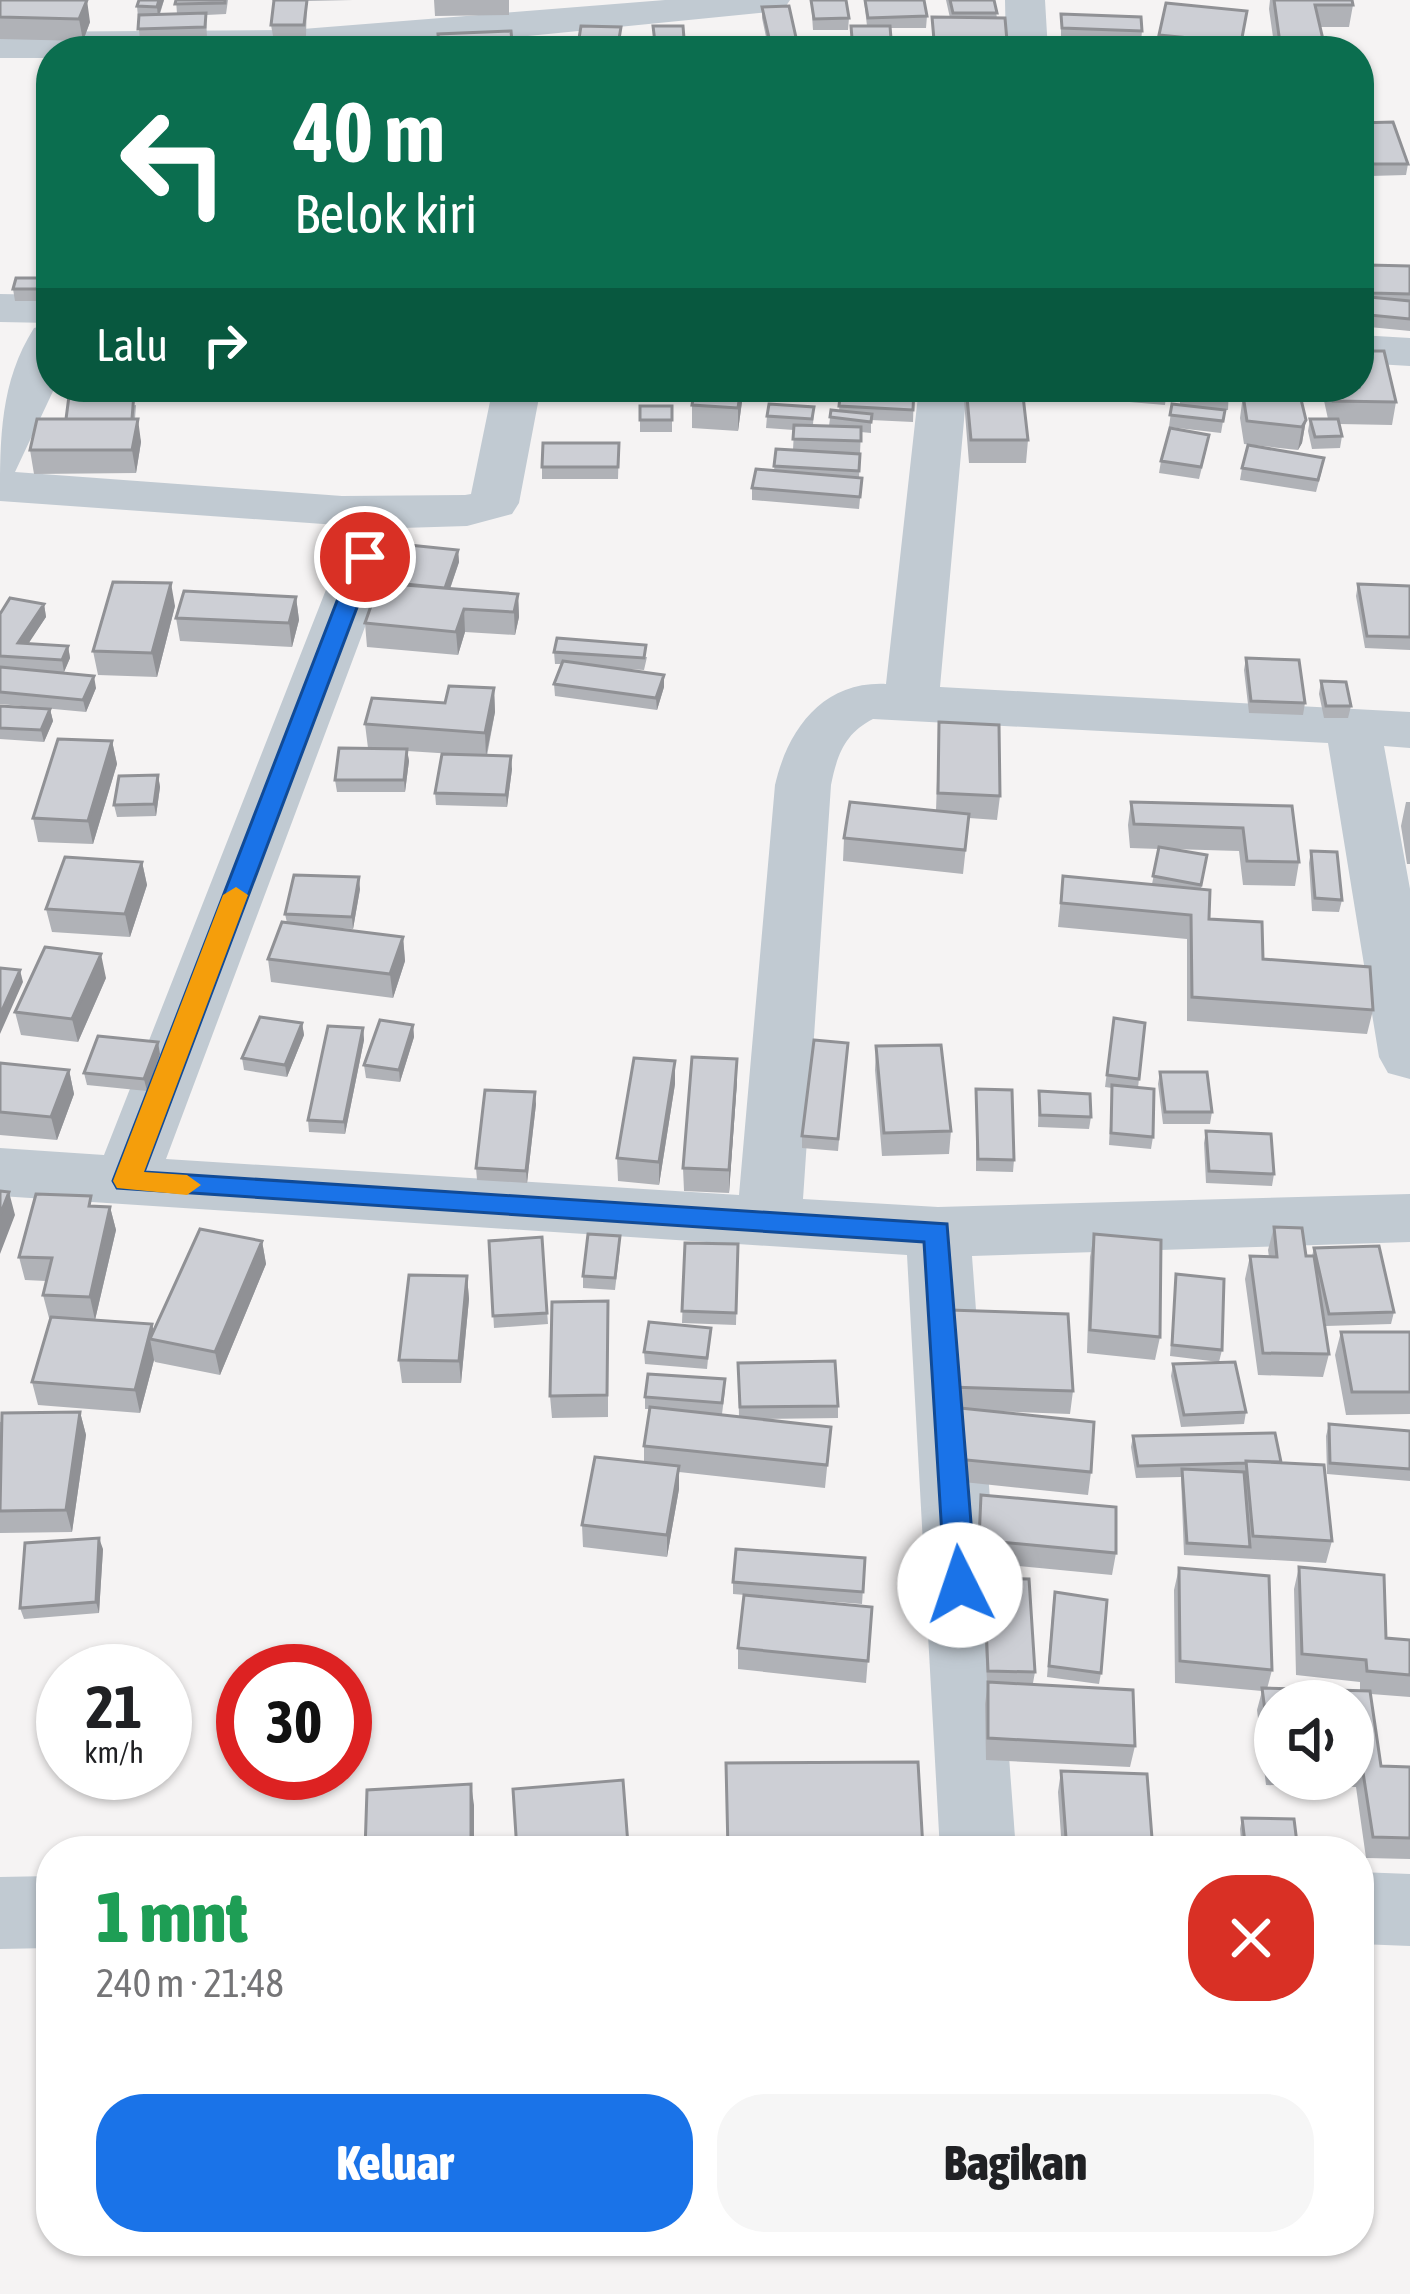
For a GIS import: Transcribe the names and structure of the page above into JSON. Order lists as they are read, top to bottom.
{
  "page": {
    "turn": ["40 m", "Belok kiri"],
    "then": "Lalu",
    "speed": "21 km/h",
    "limit": "30",
    "heading": ["1 mnt", "240 m · 21:48"],
    "buttons": ["Keluar", "Bagikan"]
  }
}
